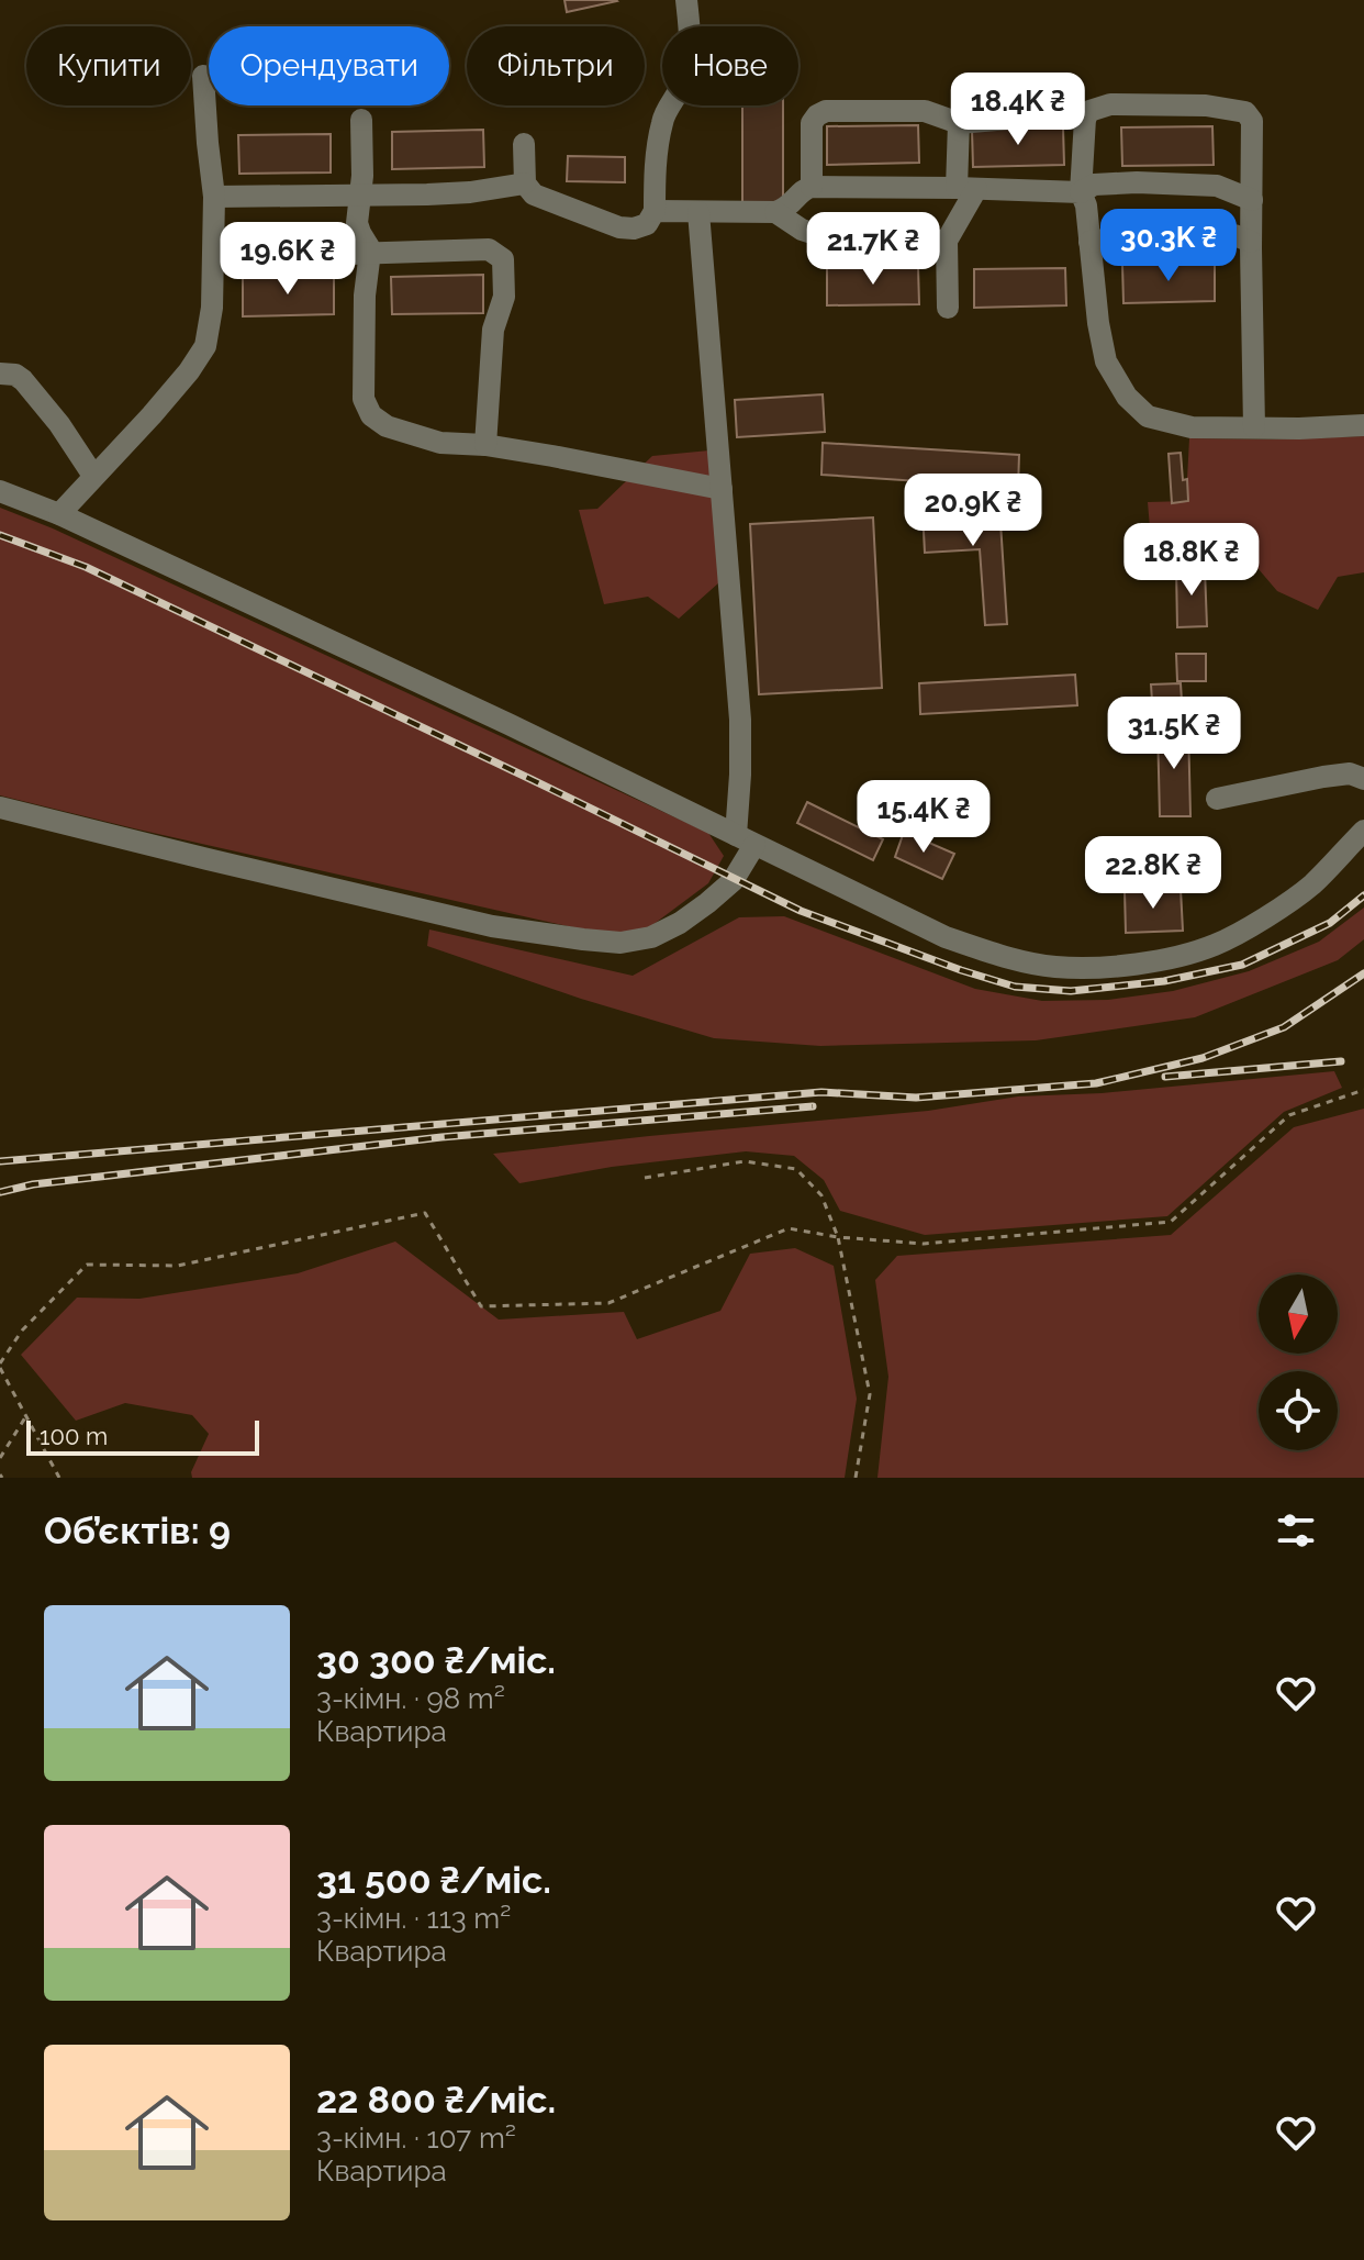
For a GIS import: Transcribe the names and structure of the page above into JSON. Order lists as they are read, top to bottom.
{
  "scale_bar": "100 m",
  "north": "bottom",
  "page": {
    "chip": [
      "Купити",
      "Орендувати",
      "Фільтри",
      "Нове"
    ],
    "price": [
      "18.4K ₴",
      "30.3K ₴",
      "21.7K ₴",
      "19.6K ₴",
      "20.9K ₴",
      "18.8K ₴",
      "31.5K ₴",
      "15.4K ₴",
      "22.8K ₴"
    ],
    "scale": "100 m",
    "heading": "Об’єктів: 9",
    "list": [
      {
        "name": "30 300 ₴/міс.",
        "note": "3-кімн. · 98 m² · Квартира"
      },
      {
        "name": "31 500 ₴/міс.",
        "note": "3-кімн. · 113 m² · Квартира"
      },
      {
        "name": "22 800 ₴/міс.",
        "note": "3-кімн. · 107 m² · Квартира"
      }
    ]
  }
}
